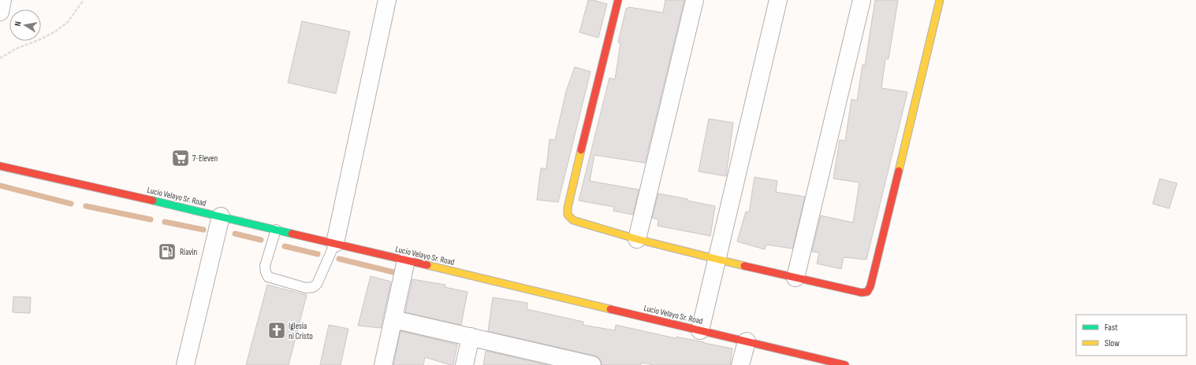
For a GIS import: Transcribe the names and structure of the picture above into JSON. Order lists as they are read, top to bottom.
{
  "streets": {
    "main road": ["Lucio Velayo Sr. Road"]
  },
  "places": {
    "supermarket": ["7-Eleven"],
    "fuel station": ["Riavin"],
    "church": ["Iglesia ni Cristo"]
  },
  "legend": ["Fast", "Slow"],
  "north": "left"
}
